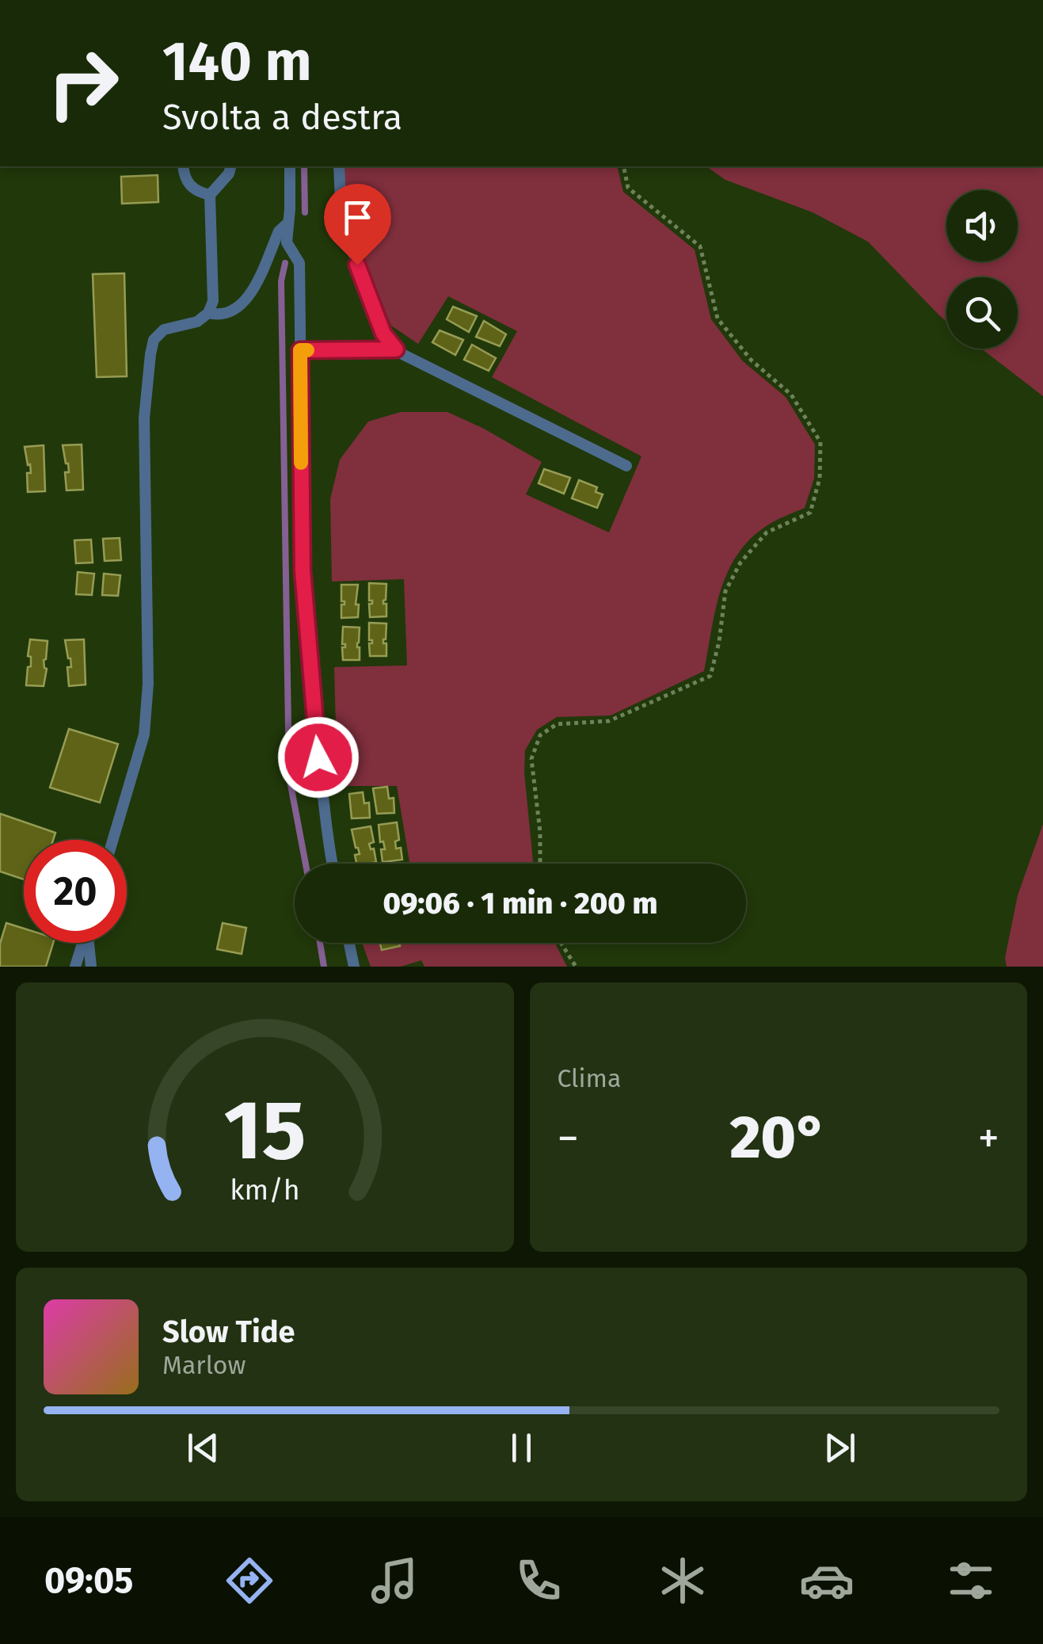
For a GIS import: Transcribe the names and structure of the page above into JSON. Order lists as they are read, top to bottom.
{
  "page": {
    "turn": ["140 m", "Svolta a destra"],
    "limit": "20",
    "trip": "09:06 · 1 min · 200 m",
    "tile": "Clima",
    "heat": ["−", "20°", "+"],
    "song": ["Slow Tide", "Marlow"],
    "tabs": "09:05",
    "gauge": ["15", "km/h"]
  }
}
